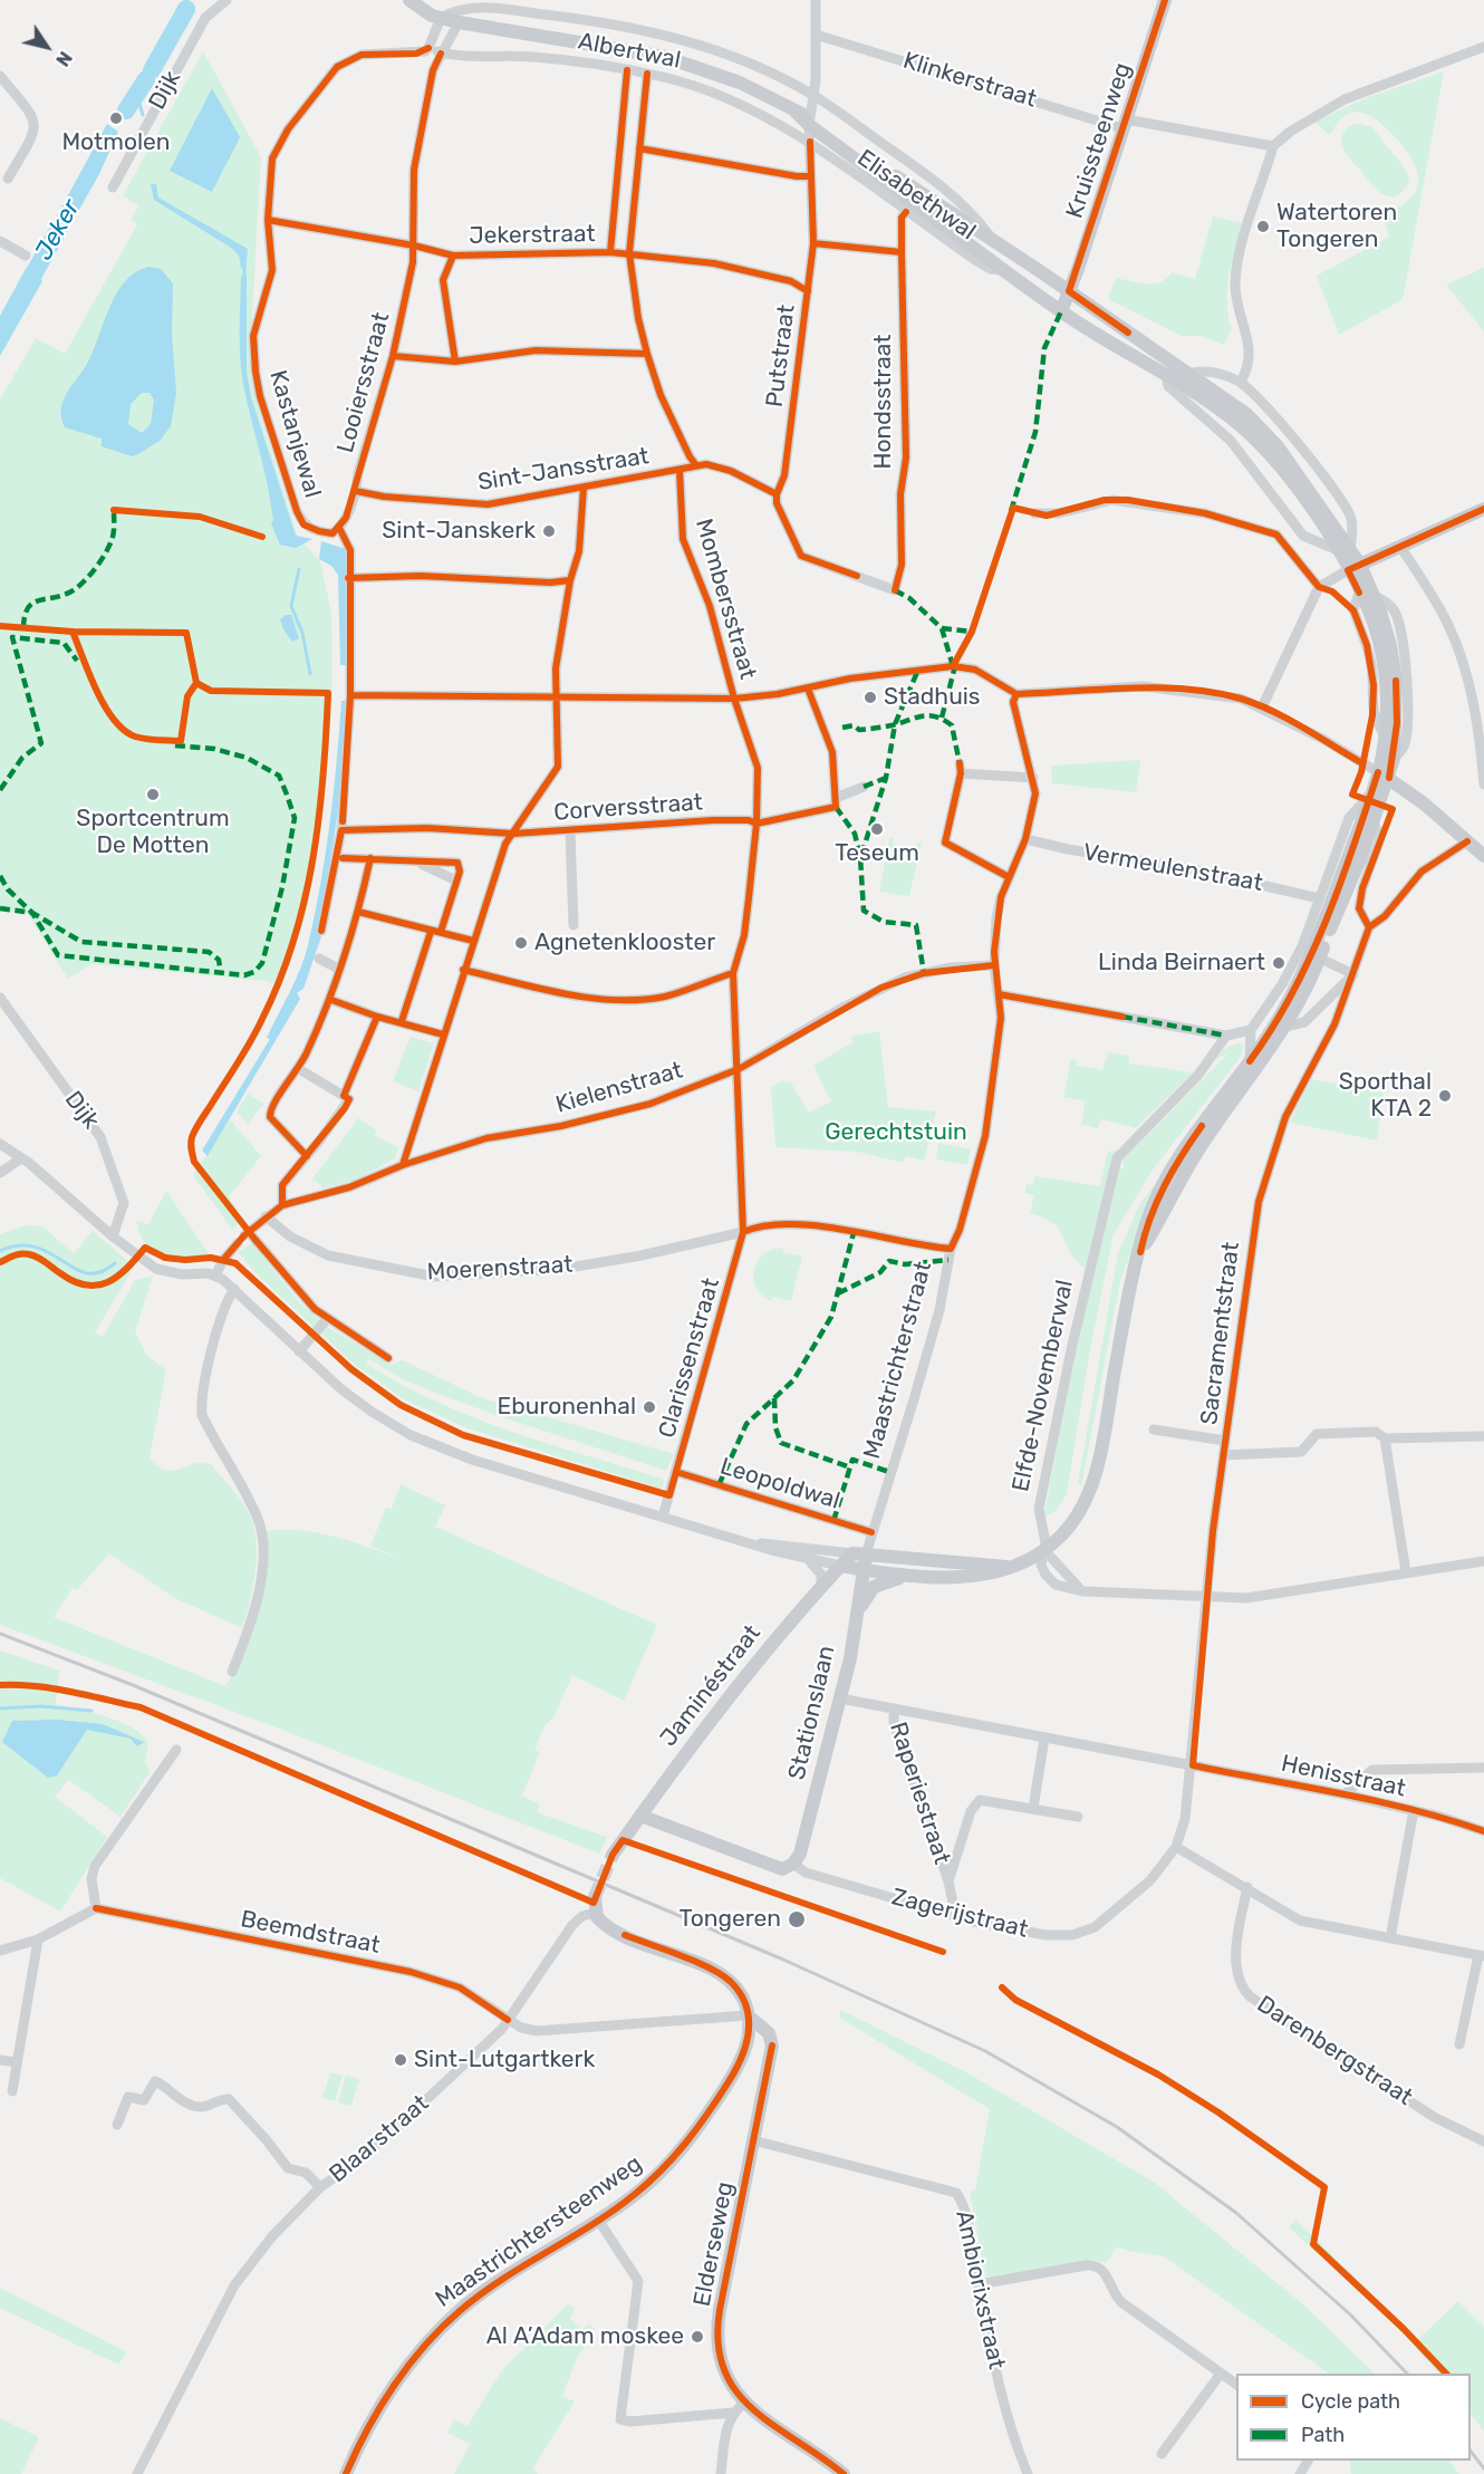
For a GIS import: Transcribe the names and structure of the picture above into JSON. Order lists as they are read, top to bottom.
{
  "streets": {
    "main road": [
      "Albertwal",
      "Kruissteenweg",
      "Elisabethwal",
      "Maastrichterstraat",
      "Jaminéstraat",
      "Stationslaan",
      "Maastrichtersteenweg",
      "Elderseweg"
    ],
    "street": [
      "Klinkerstraat",
      "Dijk",
      "Jekerstraat",
      "Putstraat",
      "Looiersstraat",
      "Hondsstraat",
      "Kastanjewal",
      "Sint-Jansstraat",
      "Mombersstraat",
      "Corversstraat",
      "Vermeulenstraat",
      "Kielenstraat",
      "Moerenstraat",
      "Sacramentstraat",
      "Clarissenstraat",
      "Elfde-Novemberwal",
      "Leopoldwal",
      "Henisstraat",
      "Raperiestraat",
      "Zagerijstraat",
      "Beemdstraat",
      "Darenbergstraat",
      "Blaarstraat",
      "Ambiorixstraat"
    ]
  },
  "crossings": [
    ["Albertwal", "Elisabethwal"],
    ["Albertwal", "Putstraat"],
    ["Albertwal", "Looiersstraat"],
    ["Albertwal", "Kastanjewal"],
    ["Klinkerstraat", "Kruissteenweg"],
    ["Klinkerstraat", "Putstraat"],
    ["Kruissteenweg", "Elisabethwal"],
    ["Elisabethwal", "Putstraat"],
    ["Elisabethwal", "Hondsstraat"],
    ["Jekerstraat", "Putstraat"],
    ["Jekerstraat", "Looiersstraat"],
    ["Jekerstraat", "Kastanjewal"],
    ["Putstraat", "Hondsstraat"],
    ["Looiersstraat", "Kastanjewal"],
    ["Looiersstraat", "Sint-Jansstraat"],
    ["Sint-Jansstraat", "Mombersstraat"],
    ["Mombersstraat", "Corversstraat"],
    ["Mombersstraat", "Clarissenstraat"],
    ["Vermeulenstraat", "Maastrichterstraat"],
    ["Kielenstraat", "Moerenstraat"],
    ["Kielenstraat", "Clarissenstraat"],
    ["Kielenstraat", "Maastrichterstraat"],
    ["Moerenstraat", "Clarissenstraat"],
    ["Moerenstraat", "Maastrichterstraat"],
    ["Sacramentstraat", "Elfde-Novemberwal"],
    ["Sacramentstraat", "Henisstraat"],
    ["Sacramentstraat", "Zagerijstraat"],
    ["Clarissenstraat", "Leopoldwal"],
    ["Maastrichterstraat", "Leopoldwal"],
    ["Maastrichterstraat", "Jaminéstraat"],
    ["Maastrichterstraat", "Stationslaan"],
    ["Stationslaan", "Henisstraat"],
    ["Stationslaan", "Zagerijstraat"],
    ["Henisstraat", "Raperiestraat"],
    ["Raperiestraat", "Zagerijstraat"],
    ["Beemdstraat", "Blaarstraat"],
    ["Maastrichtersteenweg", "Elderseweg"],
    ["Elderseweg", "Ambiorixstraat"]
  ],
  "water": ["Jeker"],
  "parks": ["Gerechtstuin"],
  "places": [
    "Motmolen",
    "Watertoren Tongeren",
    "Sint-Janskerk",
    "Stadhuis",
    "Sportcentrum De Motten",
    "Teseum",
    "Agnetenklooster",
    "Linda Beirnaert",
    "Sporthal KTA 2",
    "Eburonenhal",
    "Tongeren",
    "Sint-Lutgartkerk",
    "Al A’Adam moskee"
  ],
  "legend": ["Cycle path", "Path"],
  "north": "bottom right"
}
